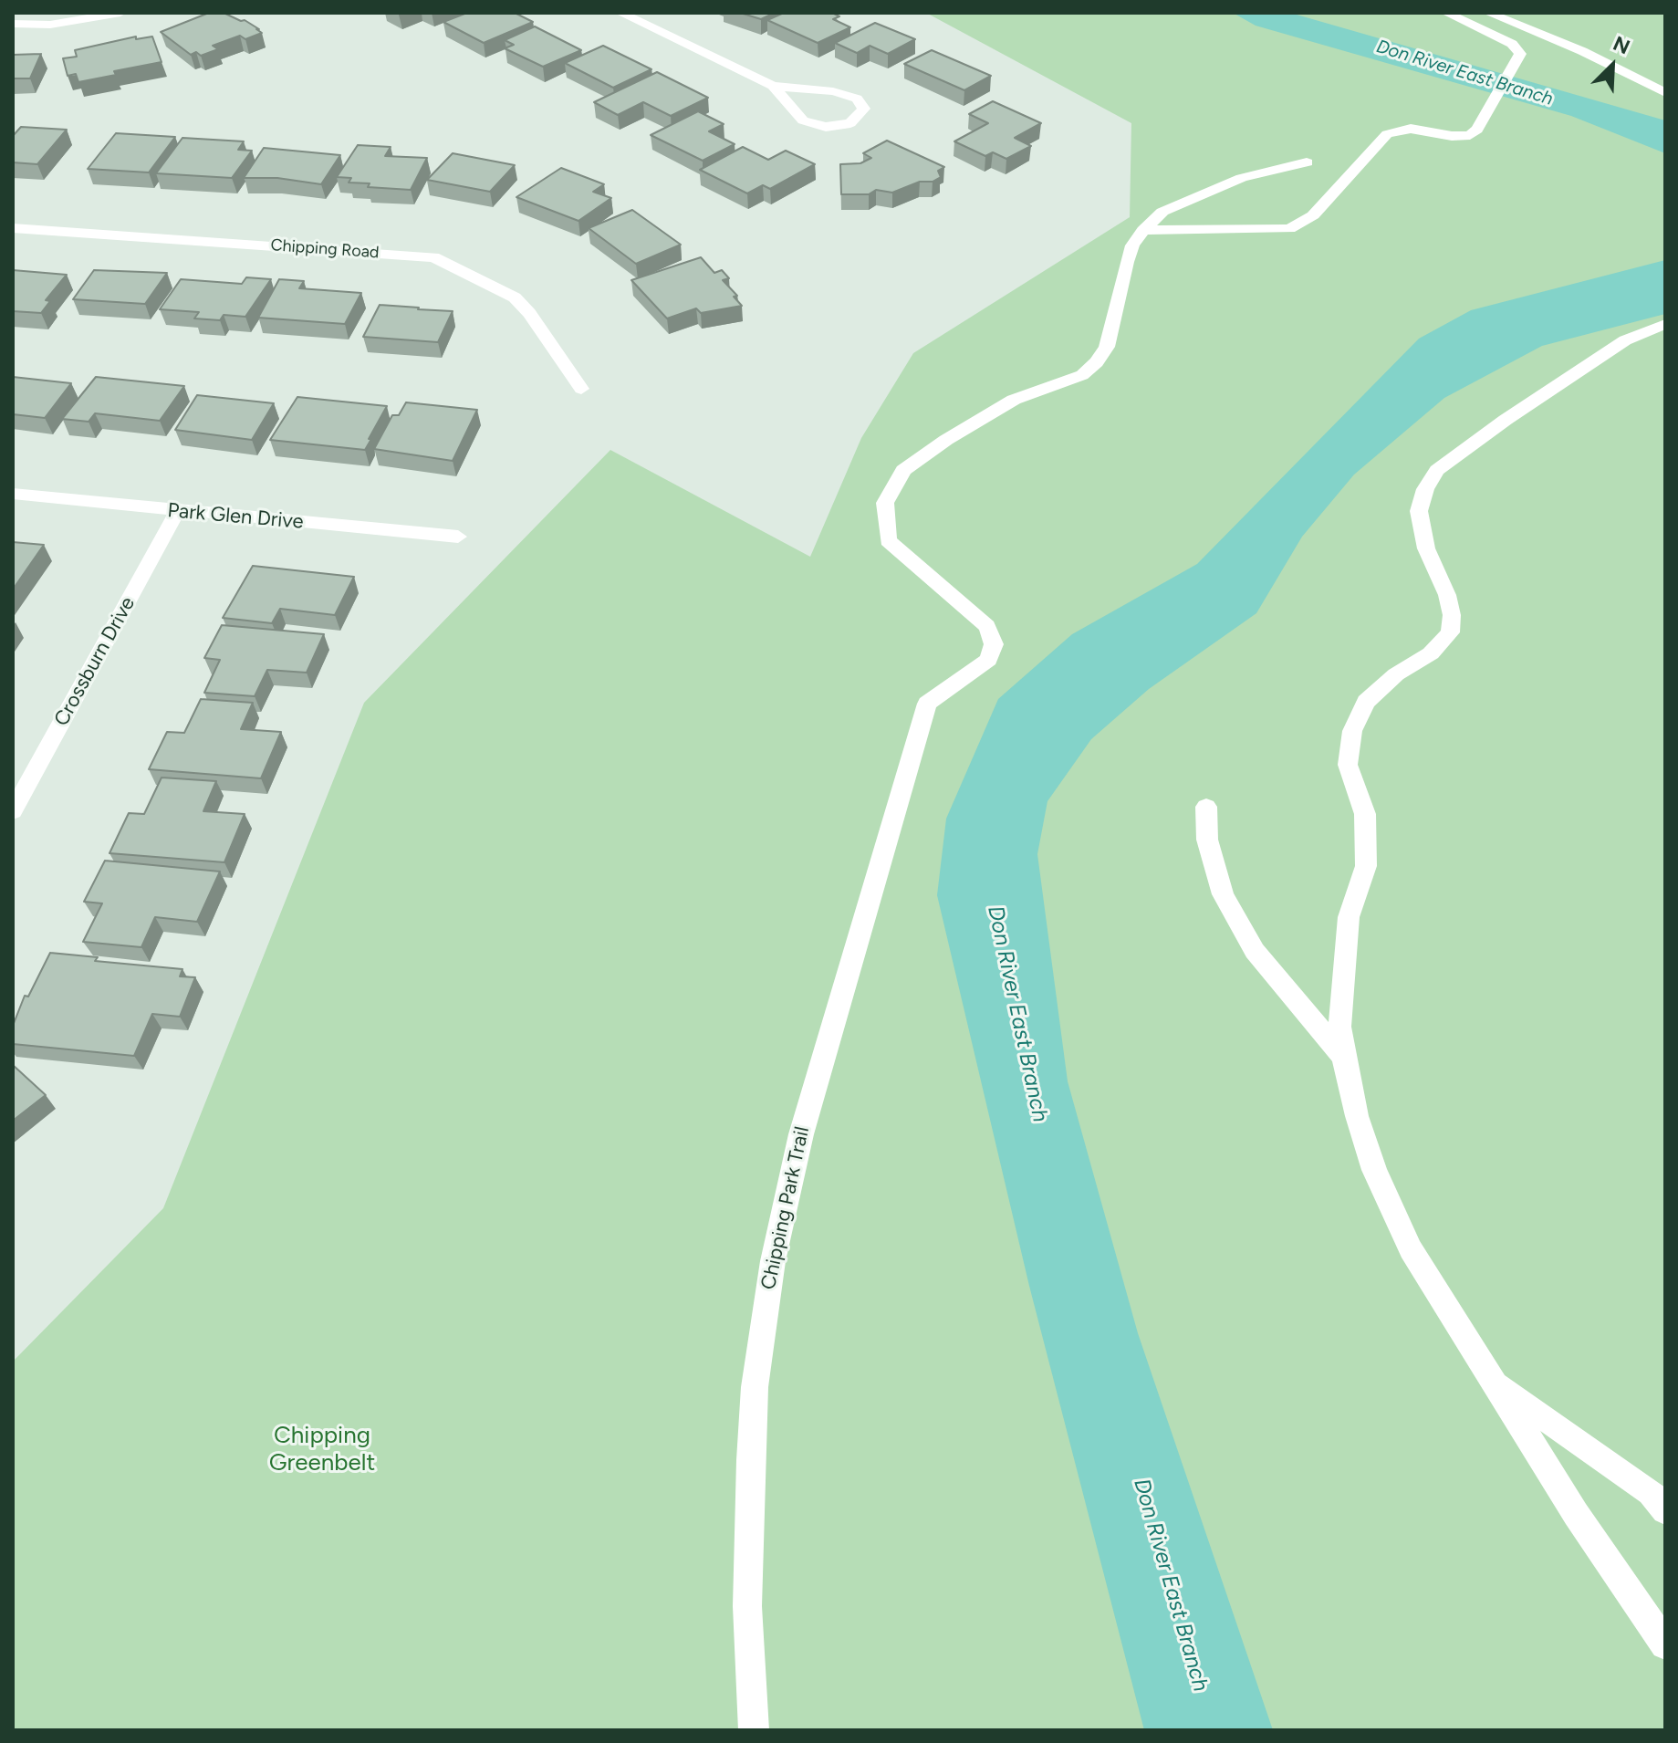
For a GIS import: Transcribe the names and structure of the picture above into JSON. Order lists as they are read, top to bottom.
{
  "streets": {
    "street": [
      "Chipping Road",
      "Park Glen Drive",
      "Crossburn Drive",
      "Chipping Park Trail"
    ]
  },
  "crossings": [
    ["Park Glen Drive", "Crossburn Drive"]
  ],
  "water": ["Don River East Branch"],
  "parks": ["Chipping Greenbelt"],
  "north": "top right"
}
